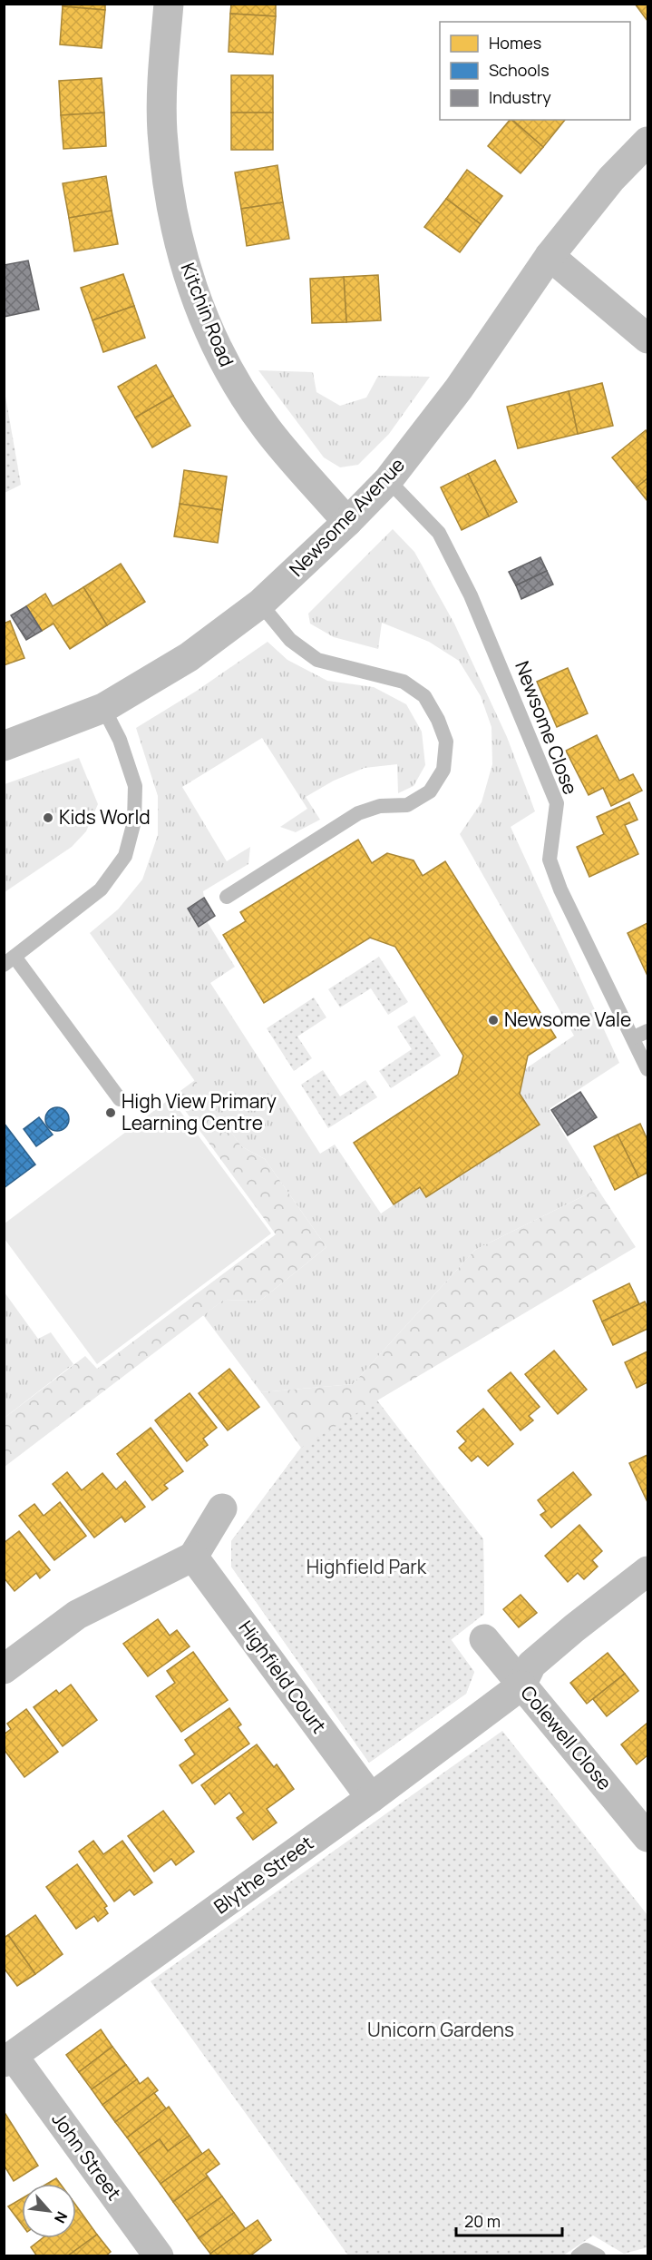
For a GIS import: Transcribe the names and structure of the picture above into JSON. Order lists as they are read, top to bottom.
{
  "streets": {
    "street": [
      "Kitchin Road",
      "Newsome Avenue",
      "Highfield Court",
      "Colewell Close",
      "Blythe Street",
      "John Street"
    ],
    "lane": ["Newsome Close"]
  },
  "crossings": [
    ["Kitchin Road", "Newsome Avenue"],
    ["Newsome Avenue", "Newsome Close"],
    ["Highfield Court", "Blythe Street"],
    ["Colewell Close", "Blythe Street"],
    ["Blythe Street", "John Street"]
  ],
  "parks": ["Highfield Park", "Unicorn Gardens"],
  "places": ["Kids World", "Newsome Vale", "High View Primary Learning Centre"],
  "legend": ["Homes", "Schools", "Industry"],
  "scale_bar": "20 m",
  "north": "bottom right"
}
